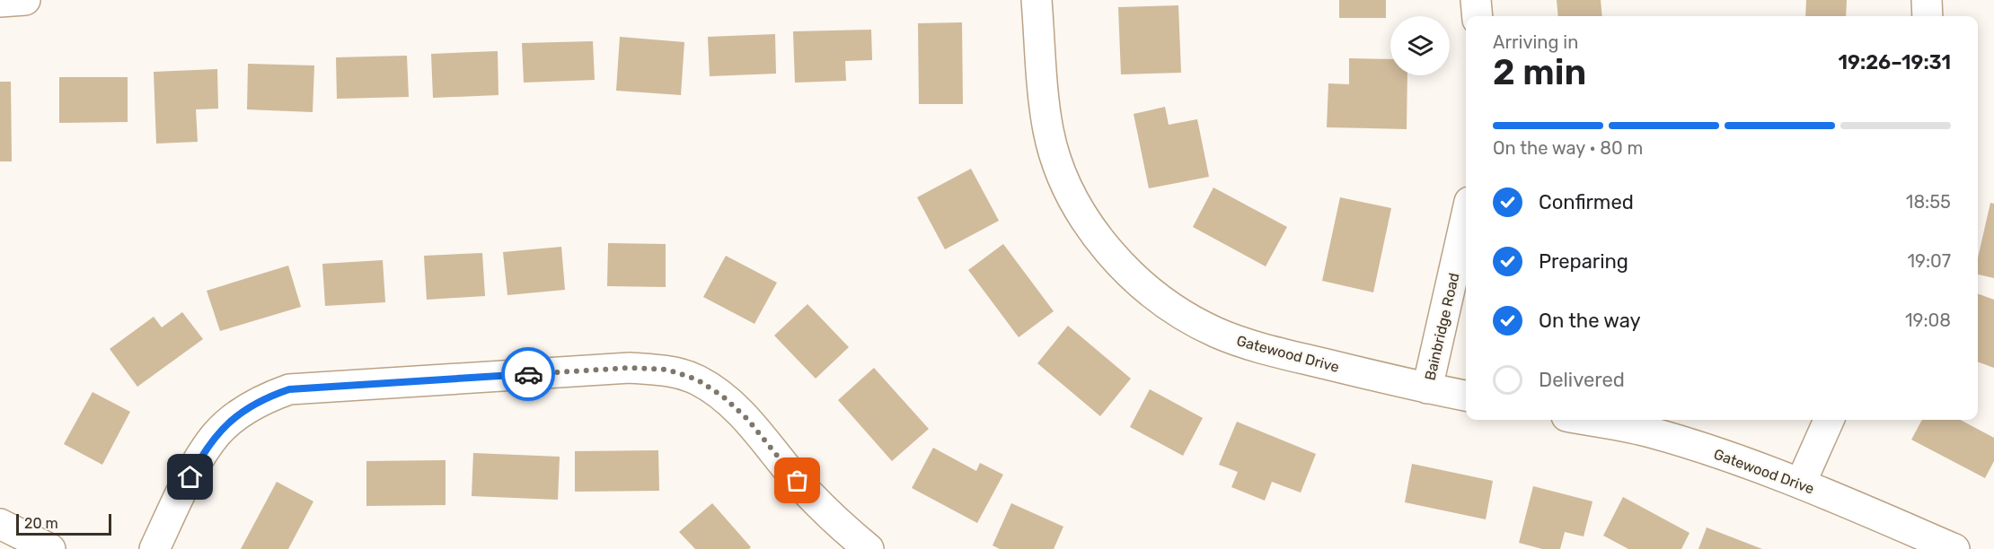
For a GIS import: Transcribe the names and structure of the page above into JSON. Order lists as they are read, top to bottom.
{
  "streets": {
    "street": ["Bainbridge Road", "Gatewood Drive"]
  },
  "crossings": [
    ["Bainbridge Road", "Gatewood Drive"]
  ],
  "scale_bar": "20 m",
  "page": {
    "heading": ["2 min", "Arriving in", "19:26–19:31"],
    "bar": "On the way · 80 m",
    "list": [
      ["Confirmed", "18:55"],
      ["Preparing", "19:07"],
      ["On the way", "19:08"],
      "Delivered"
    ],
    "scale": "20 m"
  }
}
